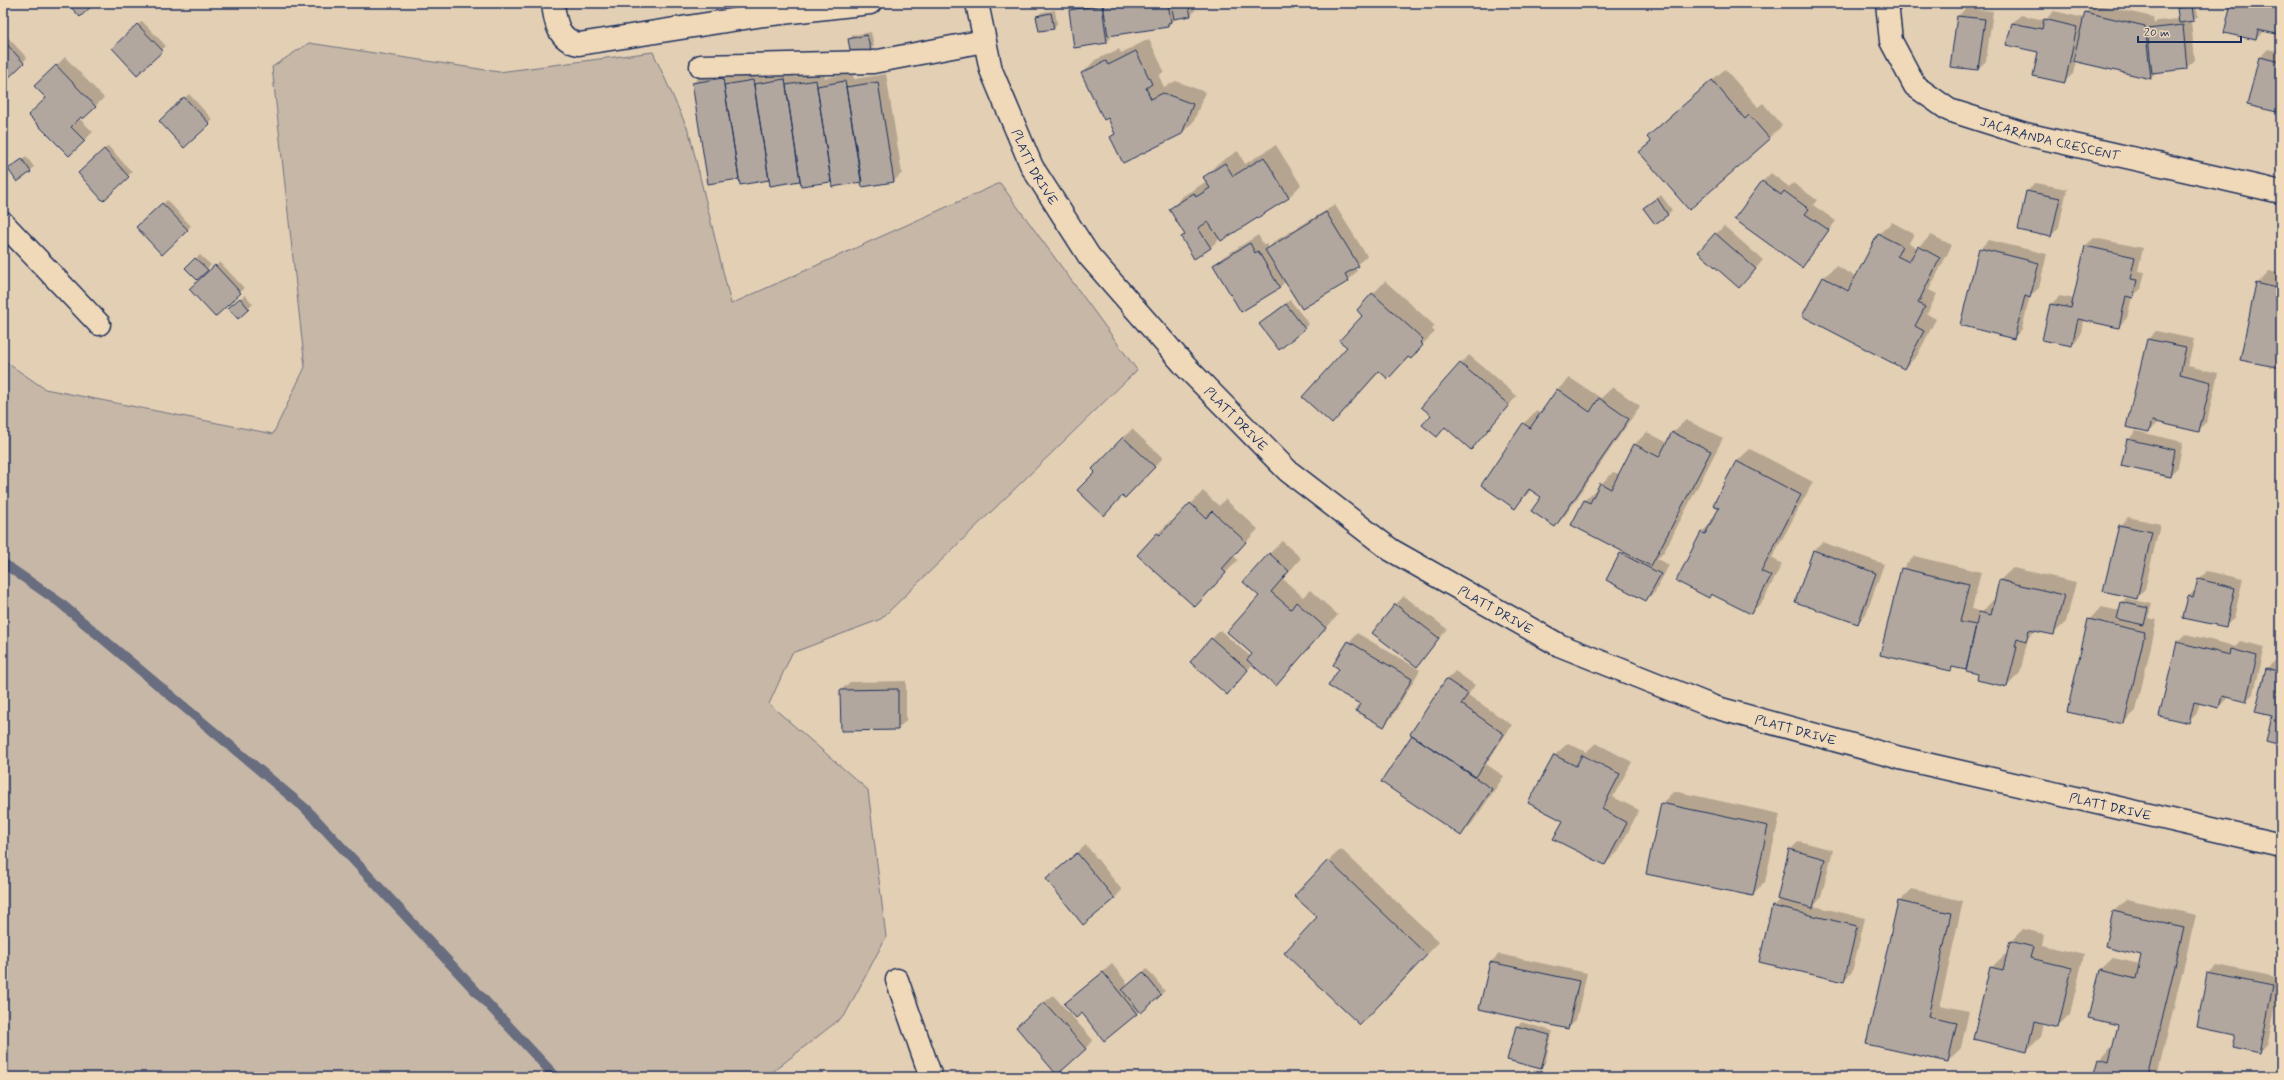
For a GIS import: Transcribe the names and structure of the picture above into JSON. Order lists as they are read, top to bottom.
{
  "streets": {
    "street": ["JACARANDA CRESCENT", "PLATT DRIVE"]
  },
  "scale_bar": "20 m"
}
